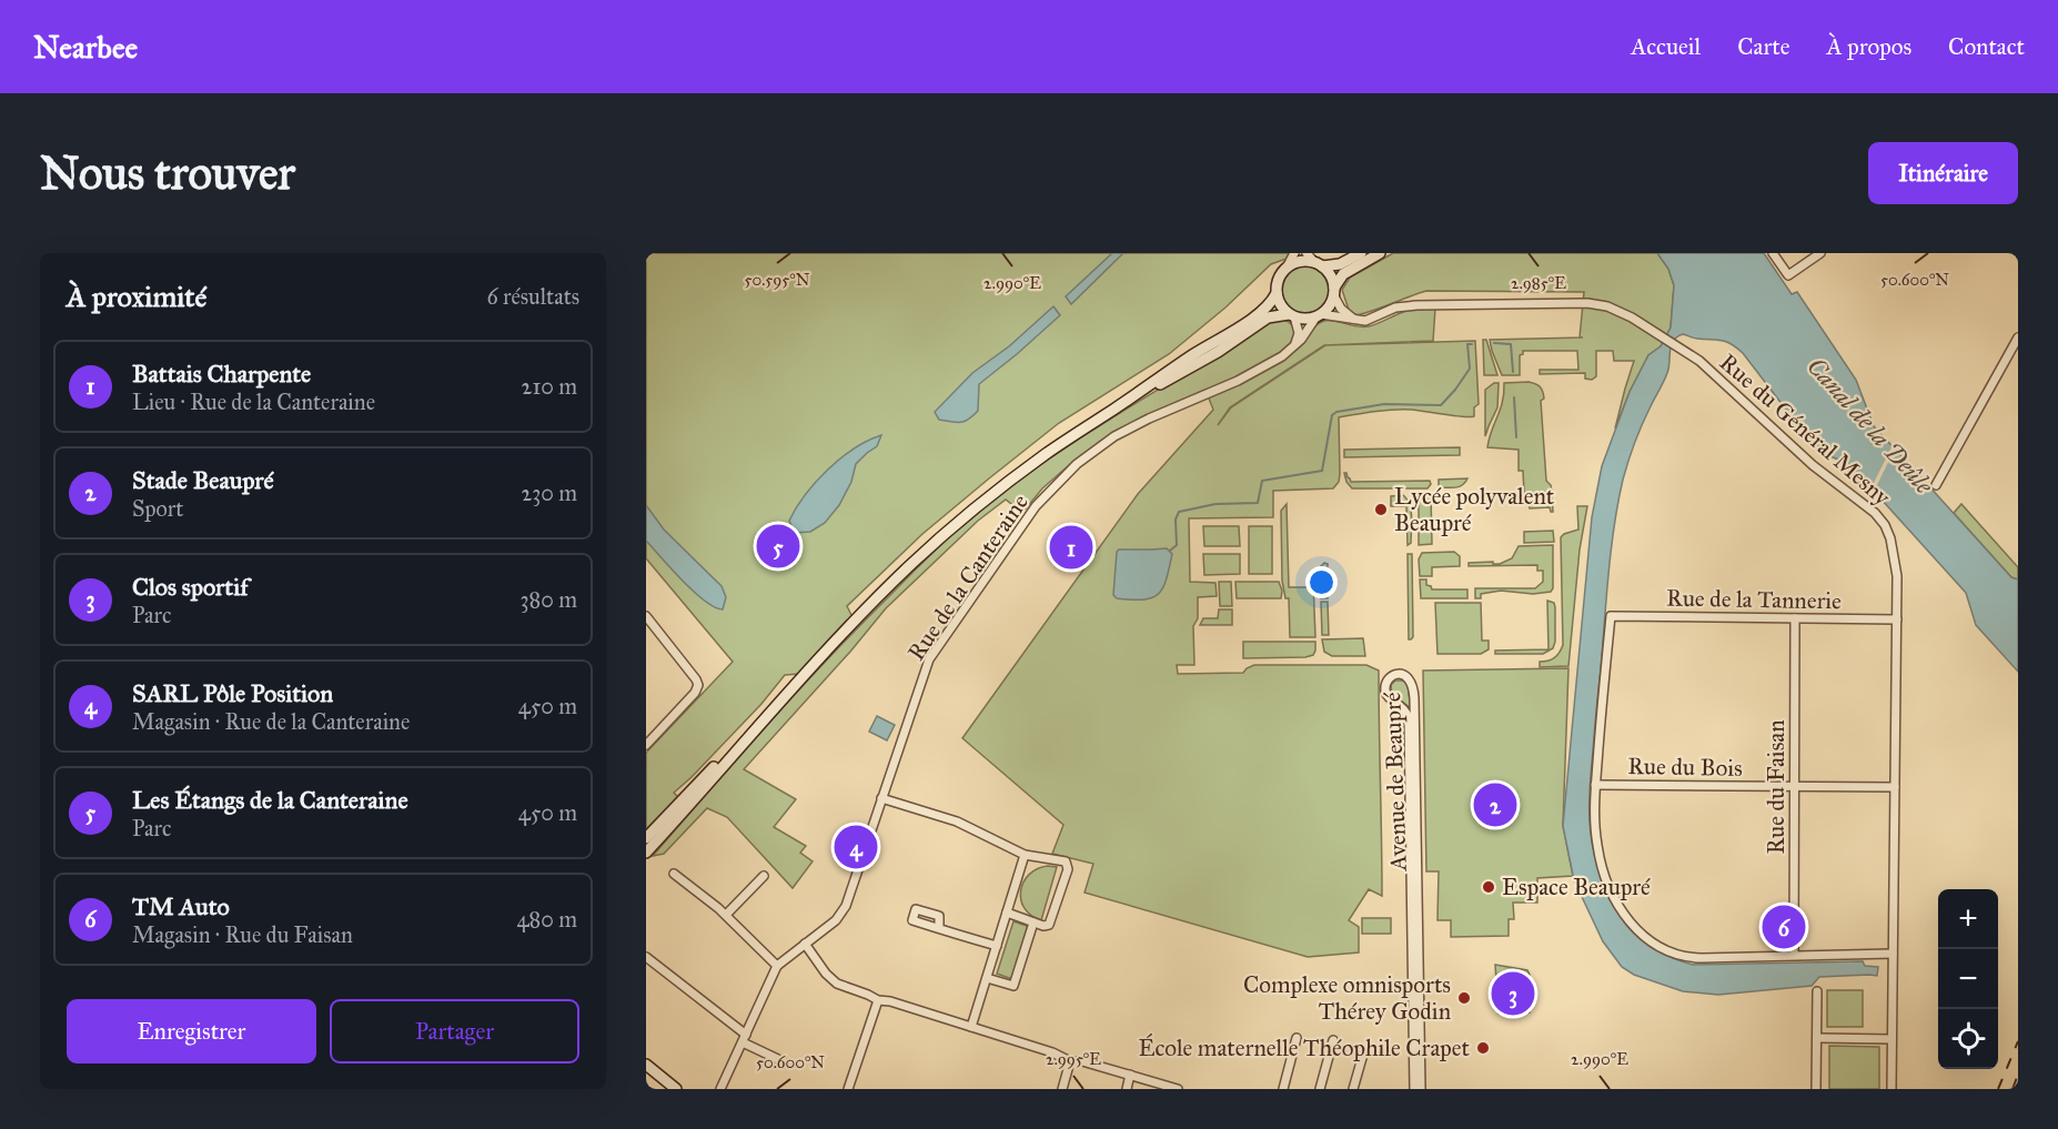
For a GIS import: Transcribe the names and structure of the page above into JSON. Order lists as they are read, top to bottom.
{
  "streets": {
    "street": [
      "Rue du Général Mesny",
      "Rue de la Canteraine",
      "Rue de la Tannerie",
      "Rue du Bois",
      "Avenue de Beaupré",
      "Rue du Faisan"
    ]
  },
  "crossings": [
    ["Rue du Général Mesny", "Rue de la Canteraine"],
    ["Rue du Général Mesny", "Rue de la Tannerie"],
    ["Rue du Général Mesny", "Rue du Bois"],
    ["Rue de la Tannerie", "Rue du Bois"],
    ["Rue de la Tannerie", "Rue du Faisan"],
    ["Rue du Bois", "Rue du Faisan"]
  ],
  "water": ["Canal de la Deûle"],
  "places": [
    "Lycée polyvalent Beaupré",
    "Espace Beaupré",
    "Complexe omnisports Thérey Godin",
    "École maternelle Théophile Crapet"
  ],
  "page": {
    "header": "Nearbee",
    "nav": [
      "Accueil",
      "Carte",
      "À propos",
      "Contact"
    ],
    "buttons": [
      "Itinéraire",
      ["Enregistrer", "Partager"]
    ],
    "title": "Nous trouver",
    "heading": ["À proximité", "6 résultats"],
    "list": [
      {
        "mark": "1",
        "name": "Battais Charpente",
        "note": "Lieu · Rue de la Canteraine",
        "value": "210 m"
      },
      {
        "mark": "2",
        "name": "Stade Beaupré",
        "note": "Sport",
        "value": "230 m"
      },
      {
        "mark": "3",
        "name": "Clos sportif",
        "note": "Parc",
        "value": "380 m"
      },
      {
        "mark": "4",
        "name": "SARL Pôle Position",
        "note": "Magasin · Rue de la Canteraine",
        "value": "450 m"
      },
      {
        "mark": "5",
        "name": "Les Étangs de la Canteraine",
        "note": "Parc",
        "value": "450 m"
      },
      {
        "mark": "6",
        "name": "TM Auto",
        "note": "Magasin · Rue du Faisan",
        "value": "480 m"
      }
    ],
    "pins": [
      "5",
      "1",
      "2",
      "4",
      "6",
      "3"
    ],
    "map_buttons": ["+", "−"]
  },
  "coordinates": [
    "50.595°N",
    "50.600°N",
    "2.990°E",
    "2.985°E",
    "2.995°E"
  ]
}
